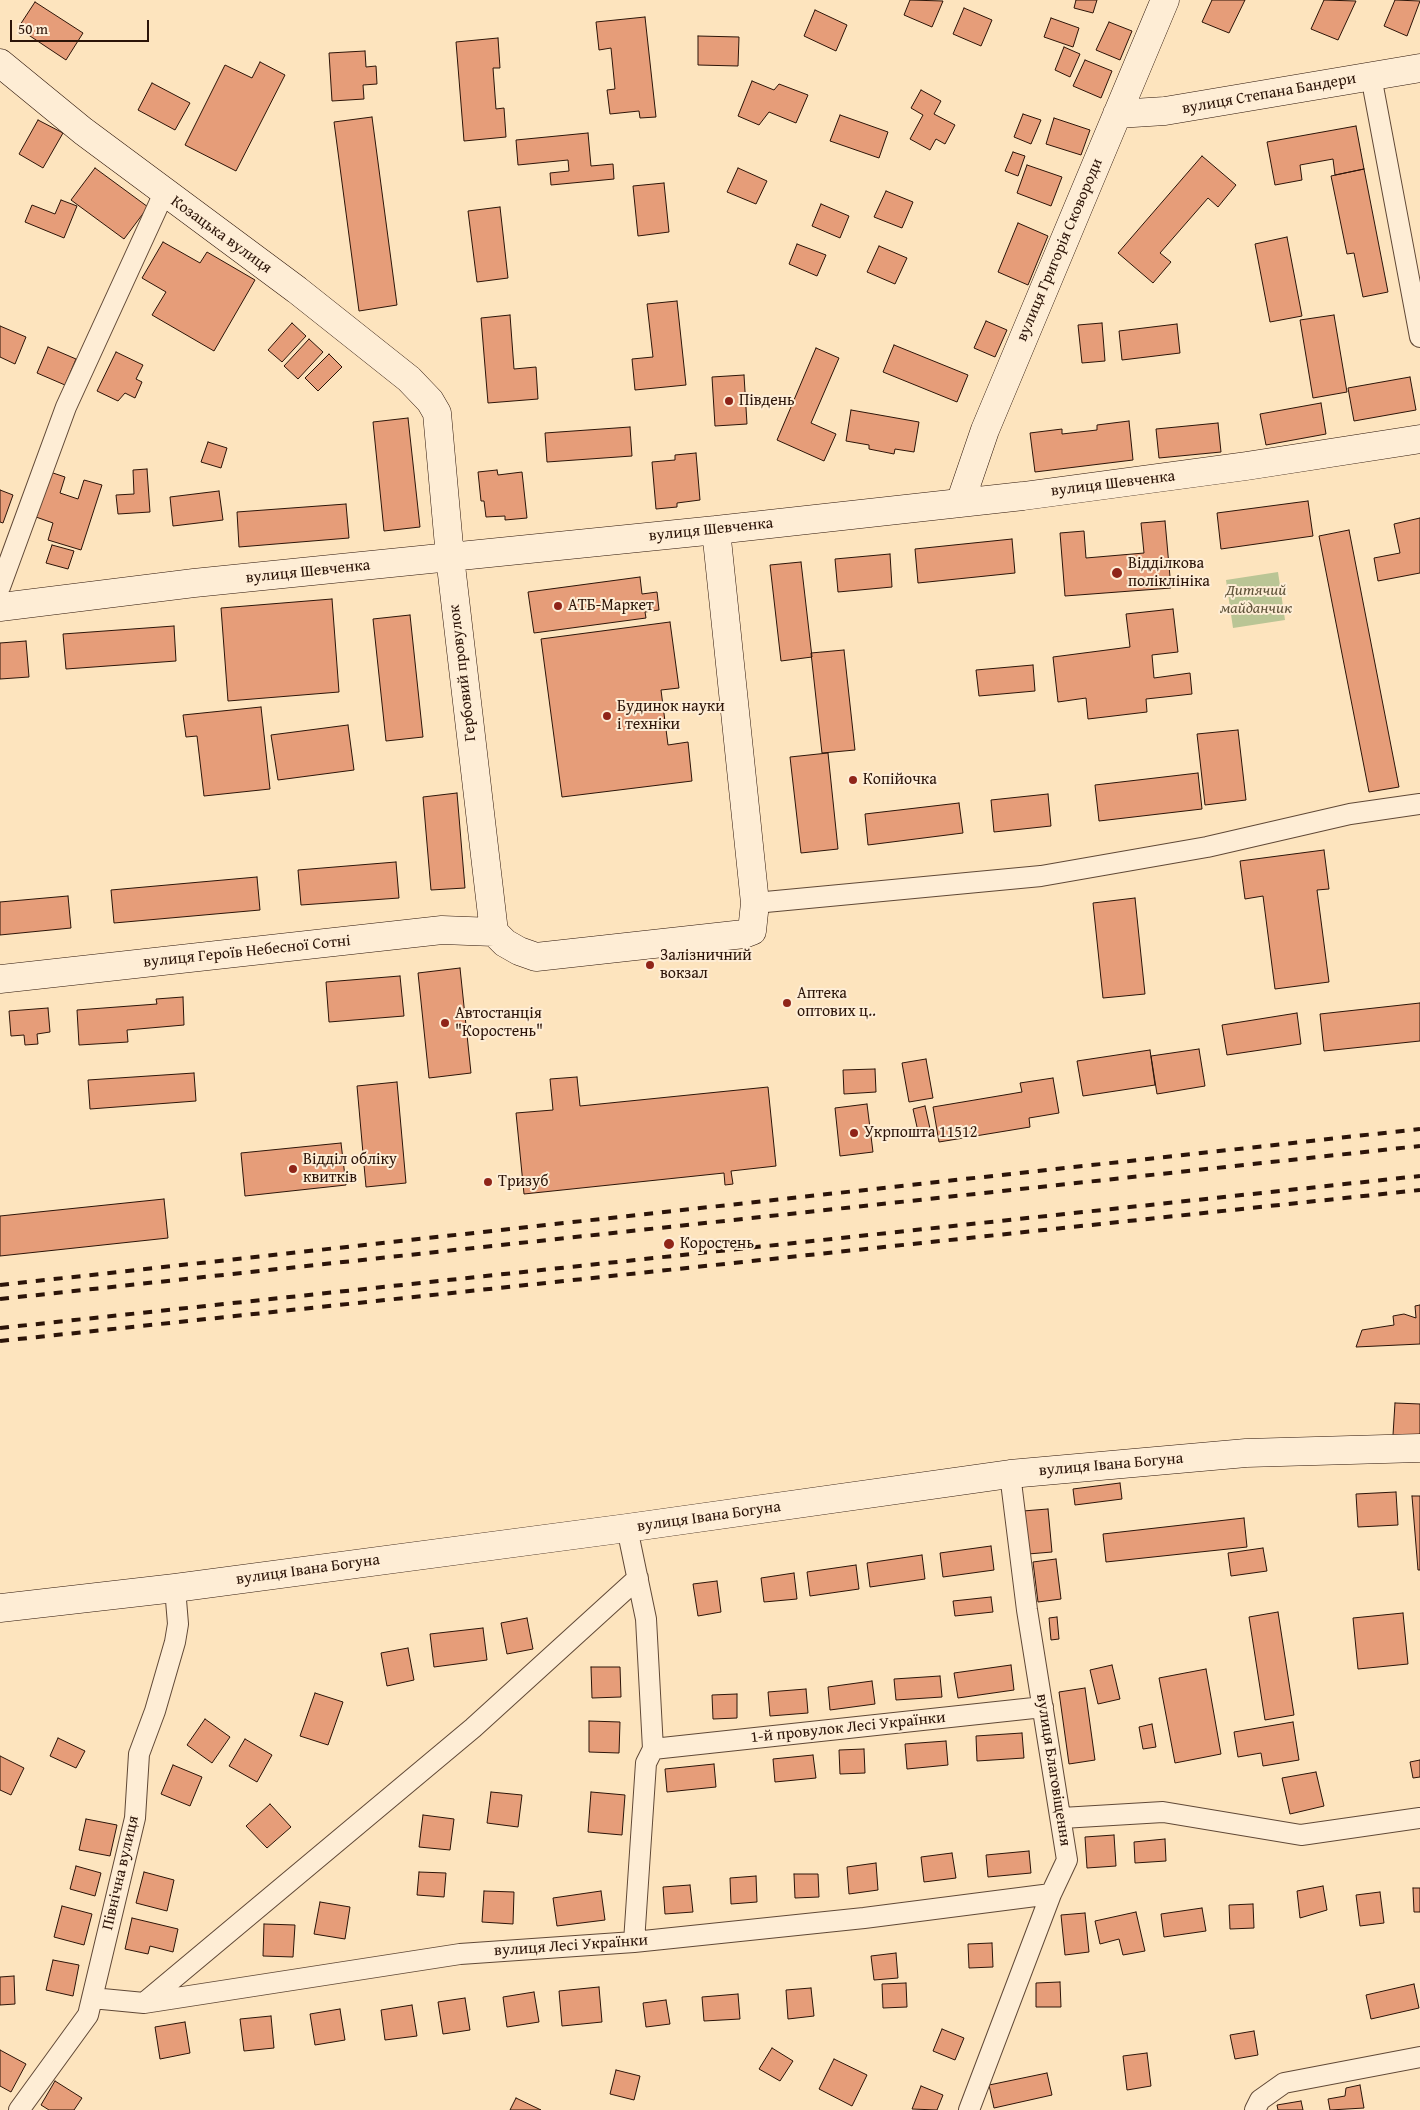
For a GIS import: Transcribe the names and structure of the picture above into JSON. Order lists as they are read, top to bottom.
{
  "streets": {
    "street": [
      "вулиця Степана Бандери",
      "Козацька вулиця",
      "вулиця Григорія Сковороди",
      "вулиця Шевченка",
      "Гербовий провулок",
      "вулиця Героїв Небесної Сотні",
      "вулиця Івана Богуна",
      "1-й провулок Лесі Українки",
      "вулиця Благовіщення",
      "Північна вулиця",
      "вулиця Лесі Українки"
    ]
  },
  "crossings": [
    ["вулиця Степана Бандери", "вулиця Григорія Сковороди"],
    ["Козацька вулиця", "Гербовий провулок"],
    ["вулиця Григорія Сковороди", "вулиця Шевченка"],
    ["вулиця Шевченка", "Гербовий провулок"],
    ["Гербовий провулок", "вулиця Героїв Небесної Сотні"],
    ["вулиця Івана Богуна", "вулиця Благовіщення"],
    ["вулиця Івана Богуна", "Північна вулиця"],
    ["1-й провулок Лесі Українки", "вулиця Благовіщення"],
    ["вулиця Благовіщення", "вулиця Лесі Українки"],
    ["Північна вулиця", "вулиця Лесі Українки"]
  ],
  "parks": ["Дитячий майданчик"],
  "places": [
    "Південь",
    "Відділкова поліклініка",
    "АТБ-Маркет",
    "Будинок науки і техніки",
    "Копійочка",
    "Залізничний вокзал",
    "Аптека оптових ц‥",
    "Автостанція \"Коростень\"",
    "Укрпошта 11512",
    "Відділ обліку квитків",
    "Тризуб",
    "Коростень"
  ],
  "scale_bar": "50 m"
}
